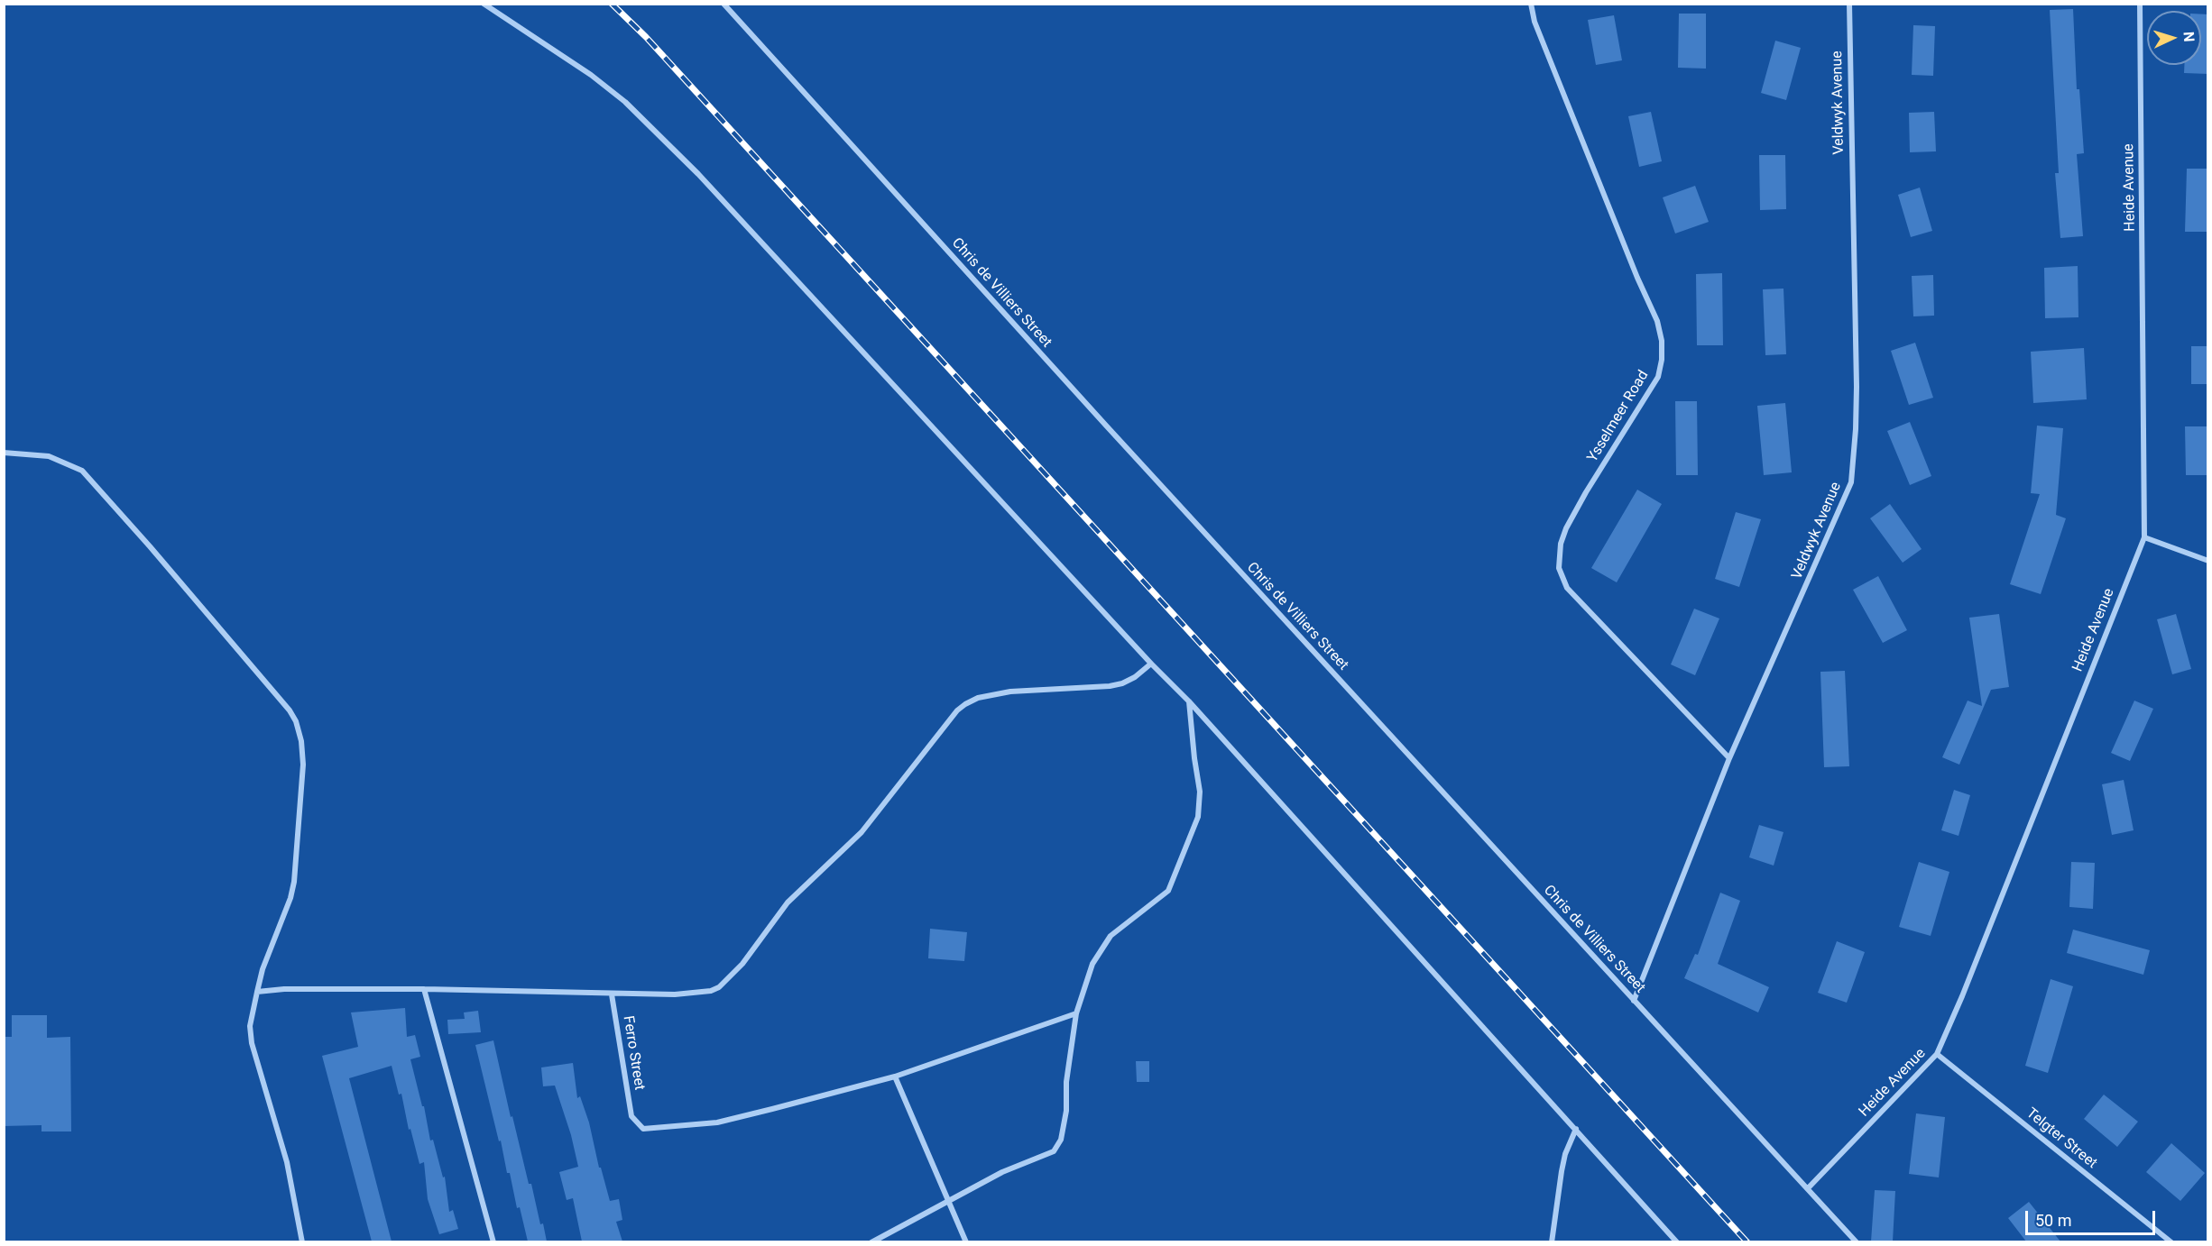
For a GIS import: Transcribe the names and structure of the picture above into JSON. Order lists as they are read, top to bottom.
{
  "streets": {
    "street": [
      "Veldwyk Avenue",
      "Heide Avenue",
      "Chris de Villiers Street",
      "Ysselmeer Road",
      "Ferro Street",
      "Telgter Street"
    ]
  },
  "crossings": [
    ["Veldwyk Avenue", "Chris de Villiers Street"],
    ["Veldwyk Avenue", "Ysselmeer Road"],
    ["Heide Avenue", "Chris de Villiers Street"],
    ["Heide Avenue", "Telgter Street"]
  ],
  "scale_bar": "50 m",
  "north": "right"
}
